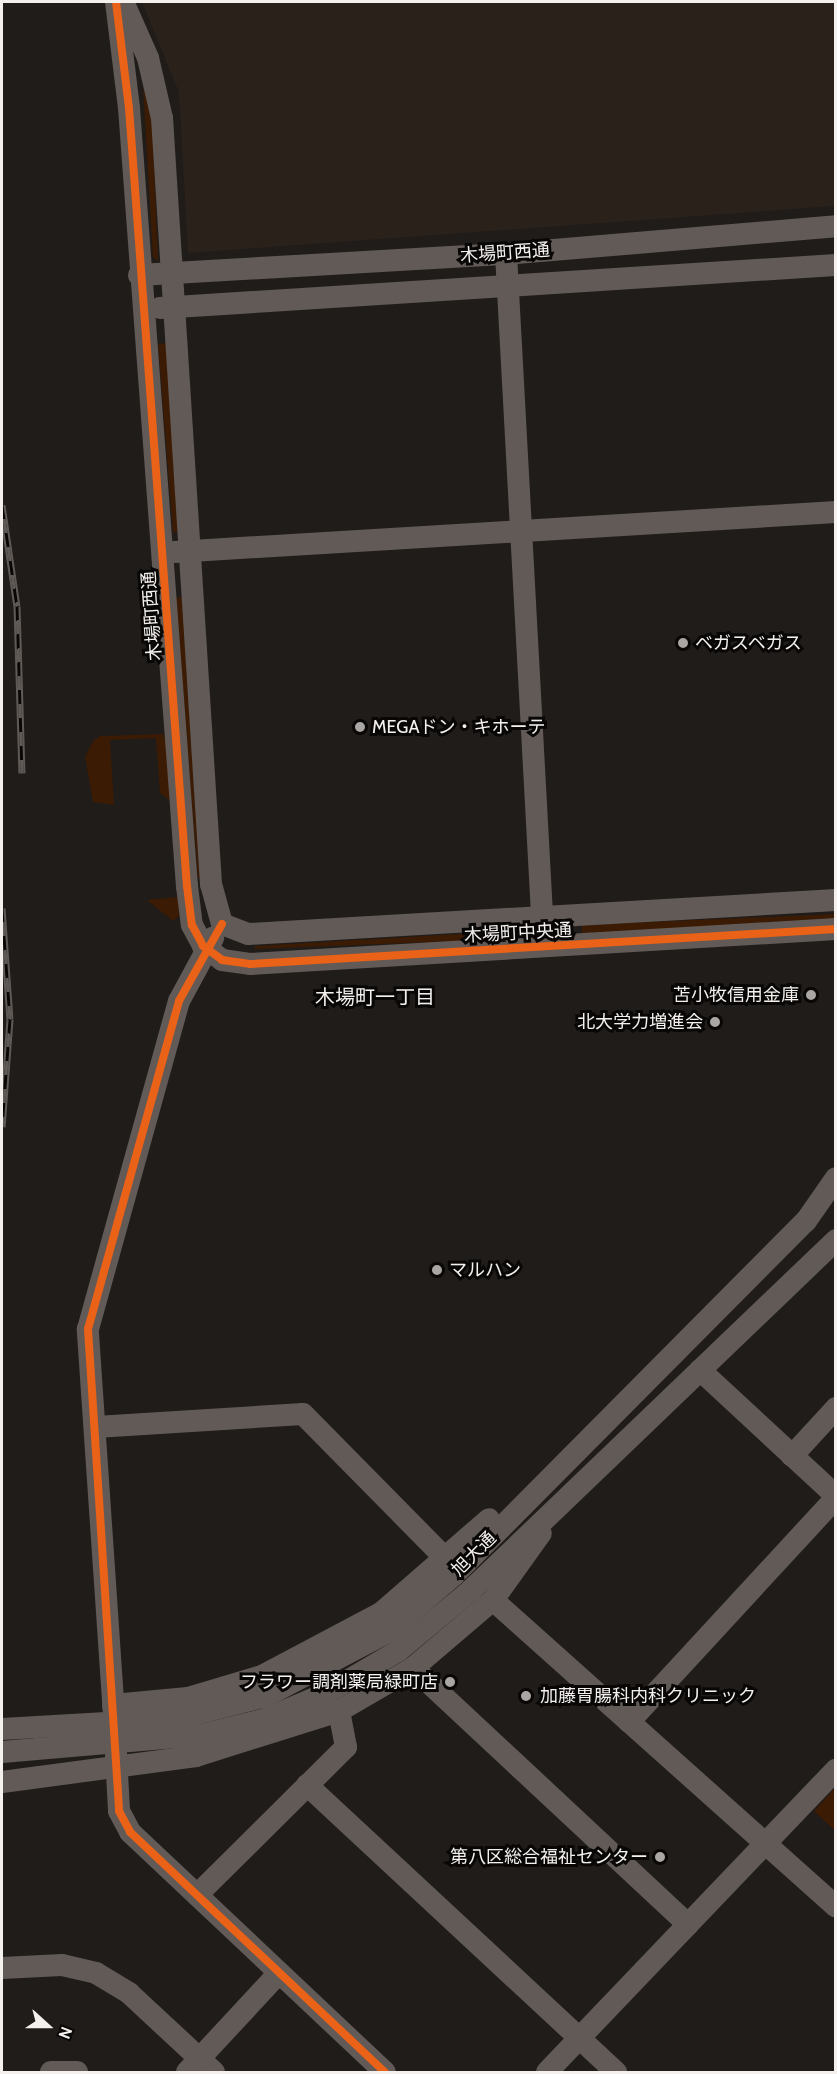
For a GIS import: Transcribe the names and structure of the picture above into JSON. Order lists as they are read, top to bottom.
{
  "streets": {
    "street": ["木場町西通", "木場町中央通", "旭大通"]
  },
  "crossings": [
    ["木場町西通", "木場町中央通"]
  ],
  "districts": ["木場町一丁目"],
  "places": [
    "ベガスベガス",
    "MEGAドン・キホーテ",
    "苫小牧信用金庫",
    "北大学力増進会",
    "マルハン",
    "フラワー調剤薬局緑町店",
    "加藤胃腸科内科クリニック",
    "第八区総合福祉センター"
  ],
  "north": "right"
}
